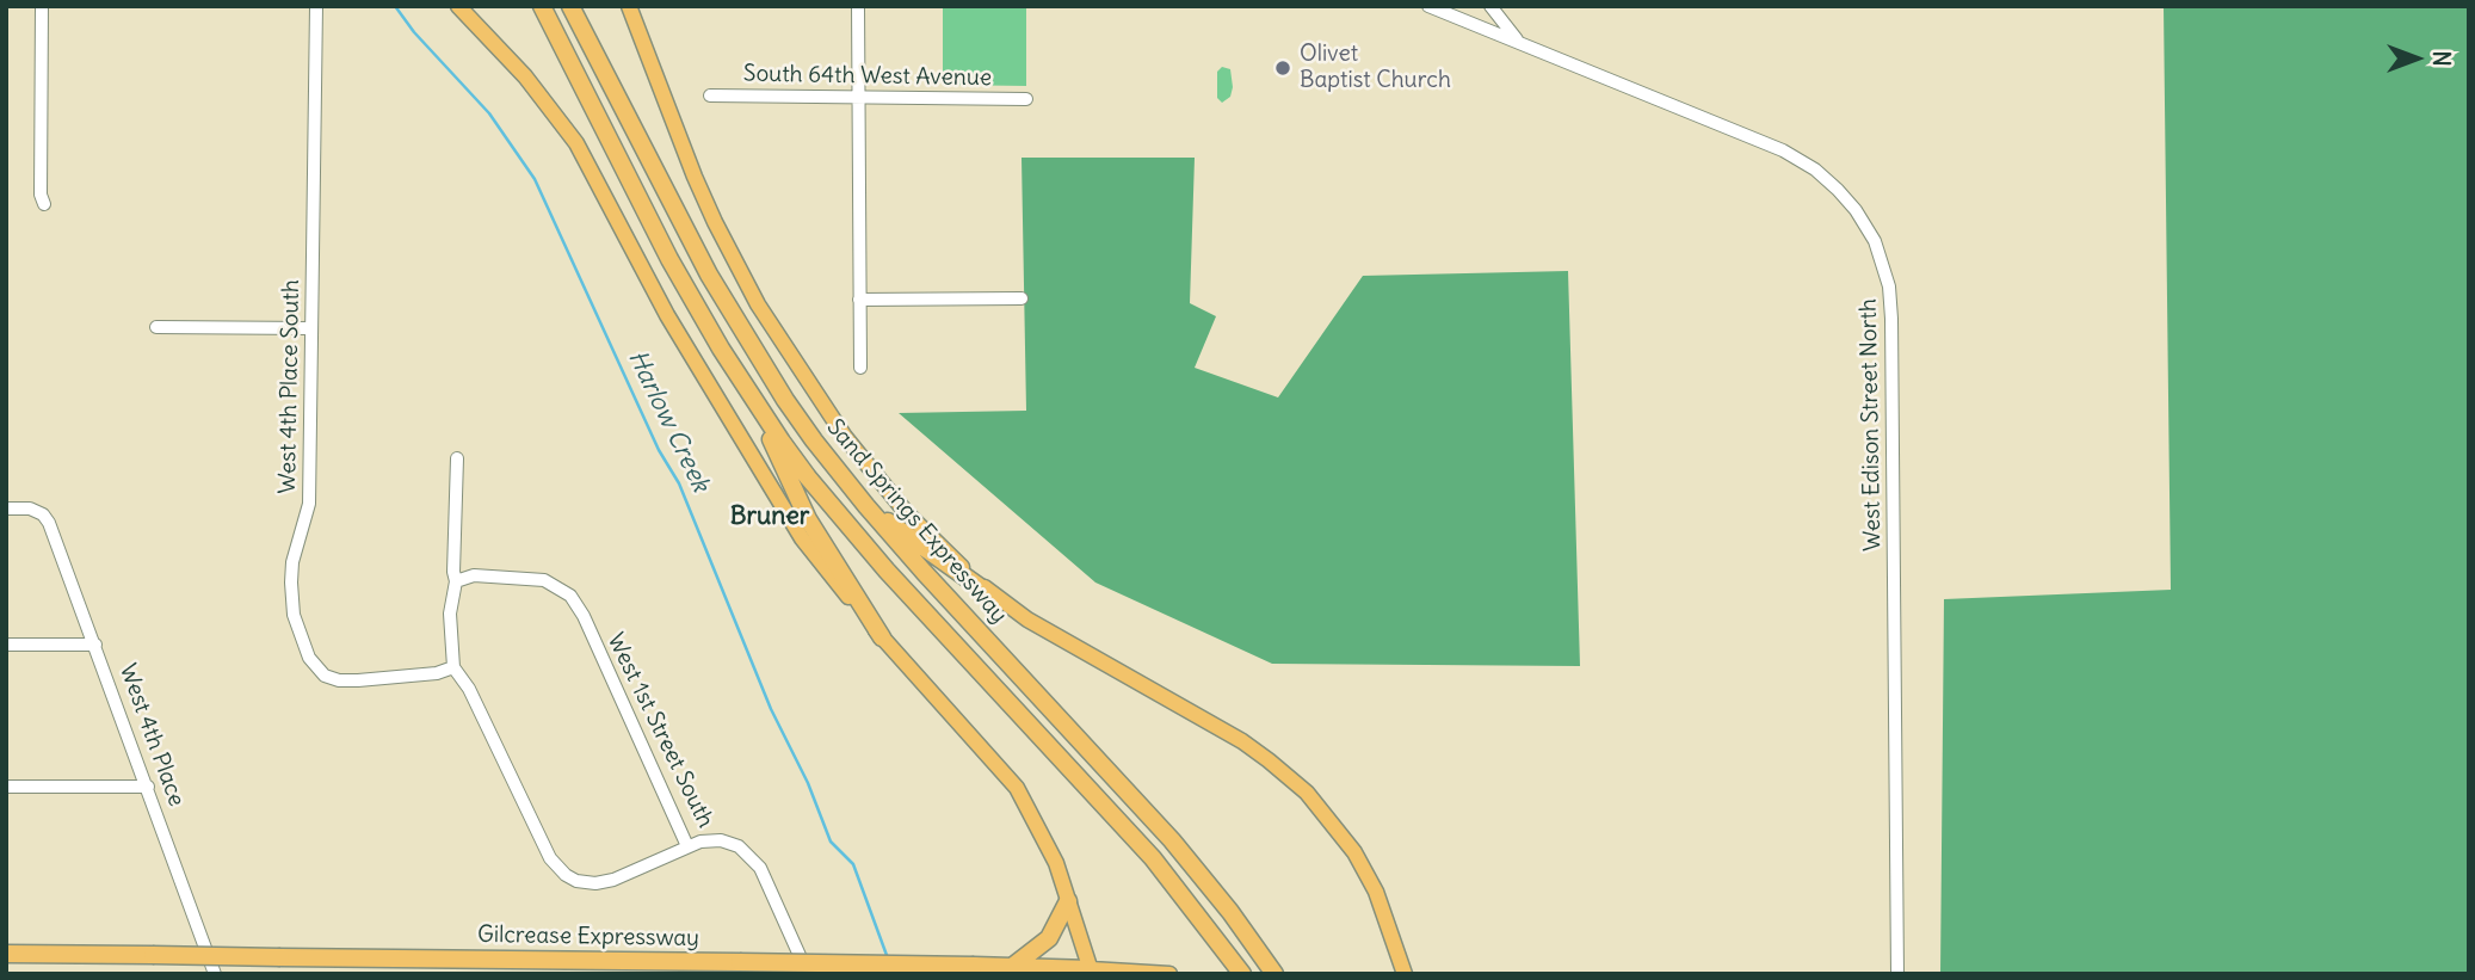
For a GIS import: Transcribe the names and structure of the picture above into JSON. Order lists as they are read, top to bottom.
{
  "streets": {
    "highway": ["Sand Springs Expressway", "Gilcrease Expressway"],
    "street": [
      "South 64th West Avenue",
      "West 4th Place South",
      "West Edison Street North",
      "West 1st Street South",
      "West 4th Place"
    ]
  },
  "districts": ["Bruner"],
  "water": ["Harlow Creek"],
  "places": ["Olivet Baptist Church"],
  "north": "right"
}
